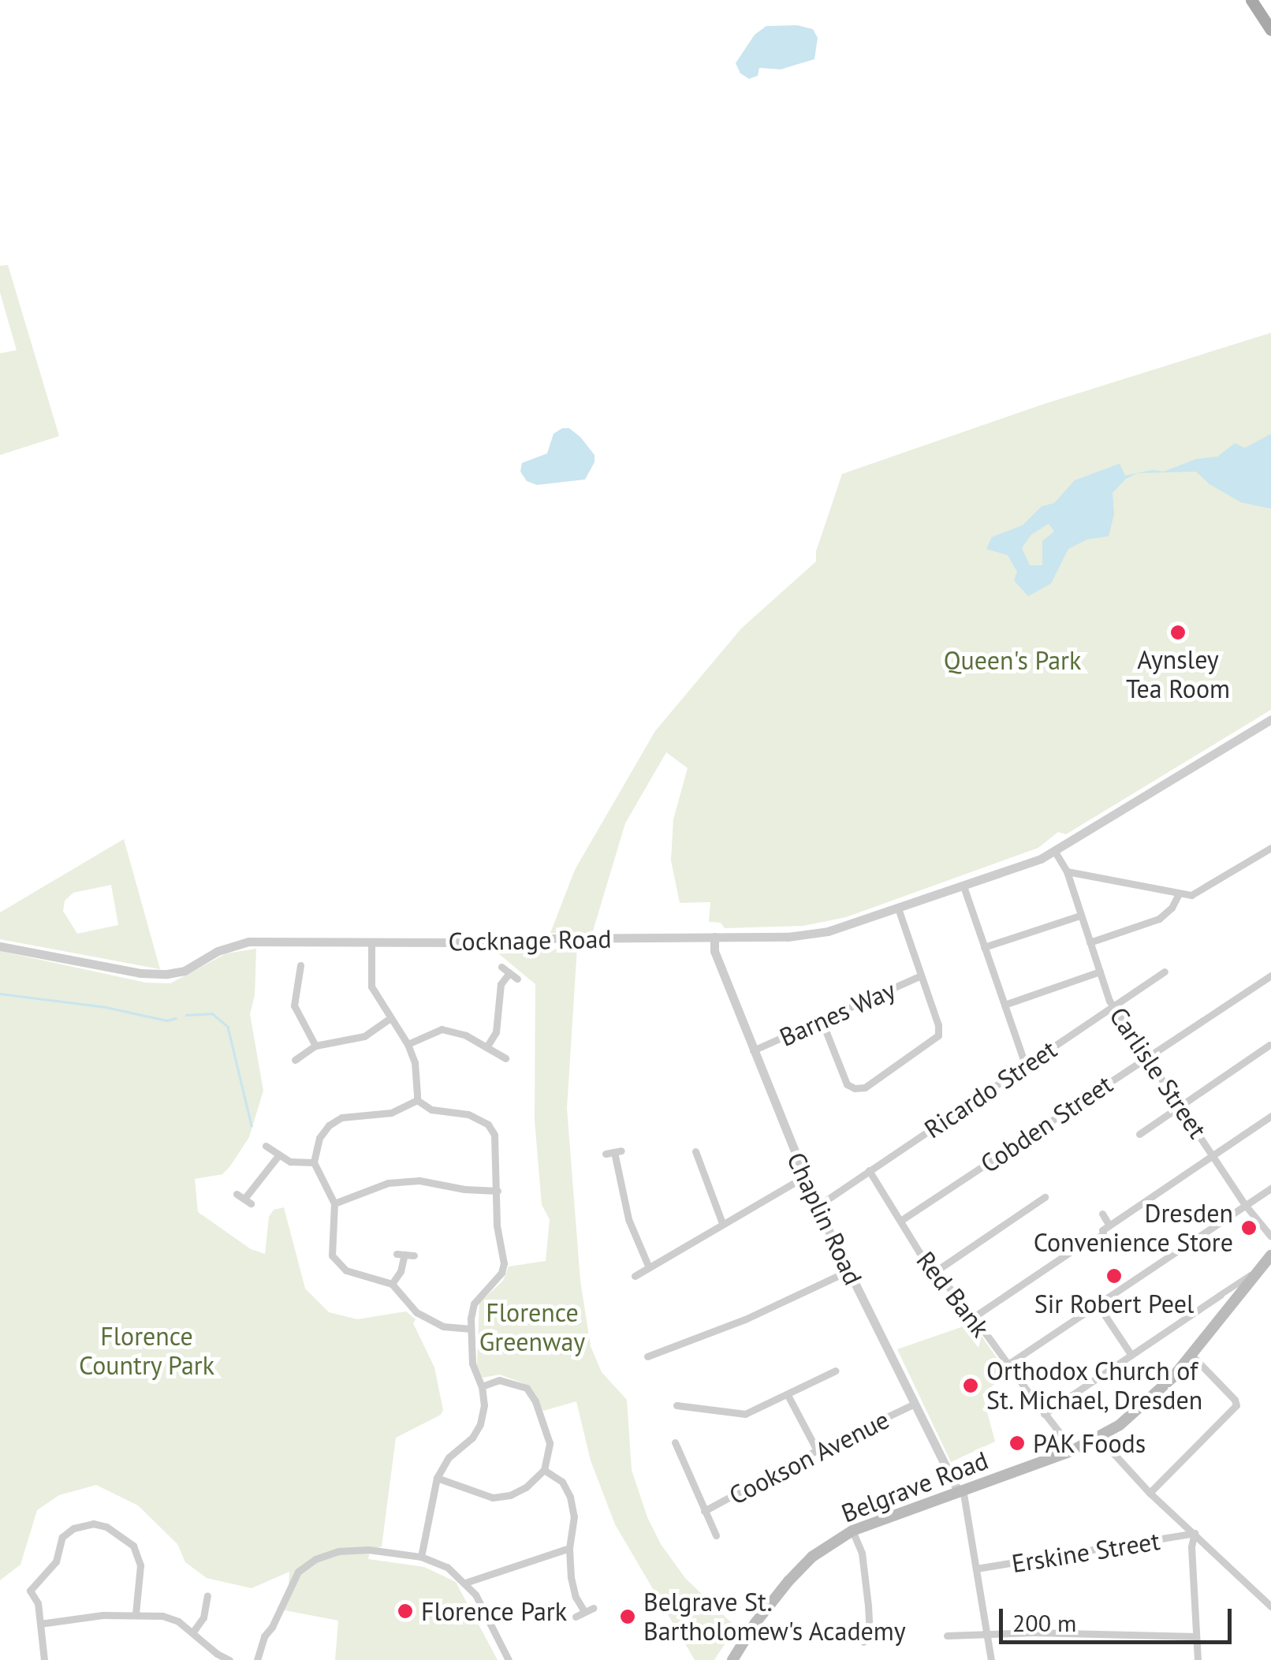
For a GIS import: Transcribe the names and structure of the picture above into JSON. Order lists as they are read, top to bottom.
{
  "streets": {
    "main road": ["Belgrave Road"],
    "street": [
      "Cocknage Road",
      "Barnes Way",
      "Carlisle Street",
      "Ricardo Street",
      "Cobden Street",
      "Chaplin Road",
      "Red Bank",
      "Cookson Avenue",
      "Erskine Street"
    ]
  },
  "crossings": [
    ["Cocknage Road", "Carlisle Street"],
    ["Cocknage Road", "Chaplin Road"],
    ["Barnes Way", "Chaplin Road"],
    ["Carlisle Street", "Ricardo Street"],
    ["Carlisle Street", "Cobden Street"],
    ["Ricardo Street", "Chaplin Road"],
    ["Ricardo Street", "Red Bank"],
    ["Cobden Street", "Red Bank"],
    ["Chaplin Road", "Cookson Avenue"],
    ["Chaplin Road", "Belgrave Road"],
    ["Chaplin Road", "Erskine Street"],
    ["Red Bank", "Belgrave Road"]
  ],
  "parks": ["Queen's Park", "Florence Greenway", "Florence Country Park"],
  "places": [
    "Aynsley Tea Room",
    "Dresden Convenience Store",
    "Sir Robert Peel",
    "Orthodox Church of St. Michael, Dresden",
    "PAK Foods",
    "Florence Park",
    "Belgrave St. Bartholomew's Academy"
  ],
  "scale_bar": "200 m"
}
